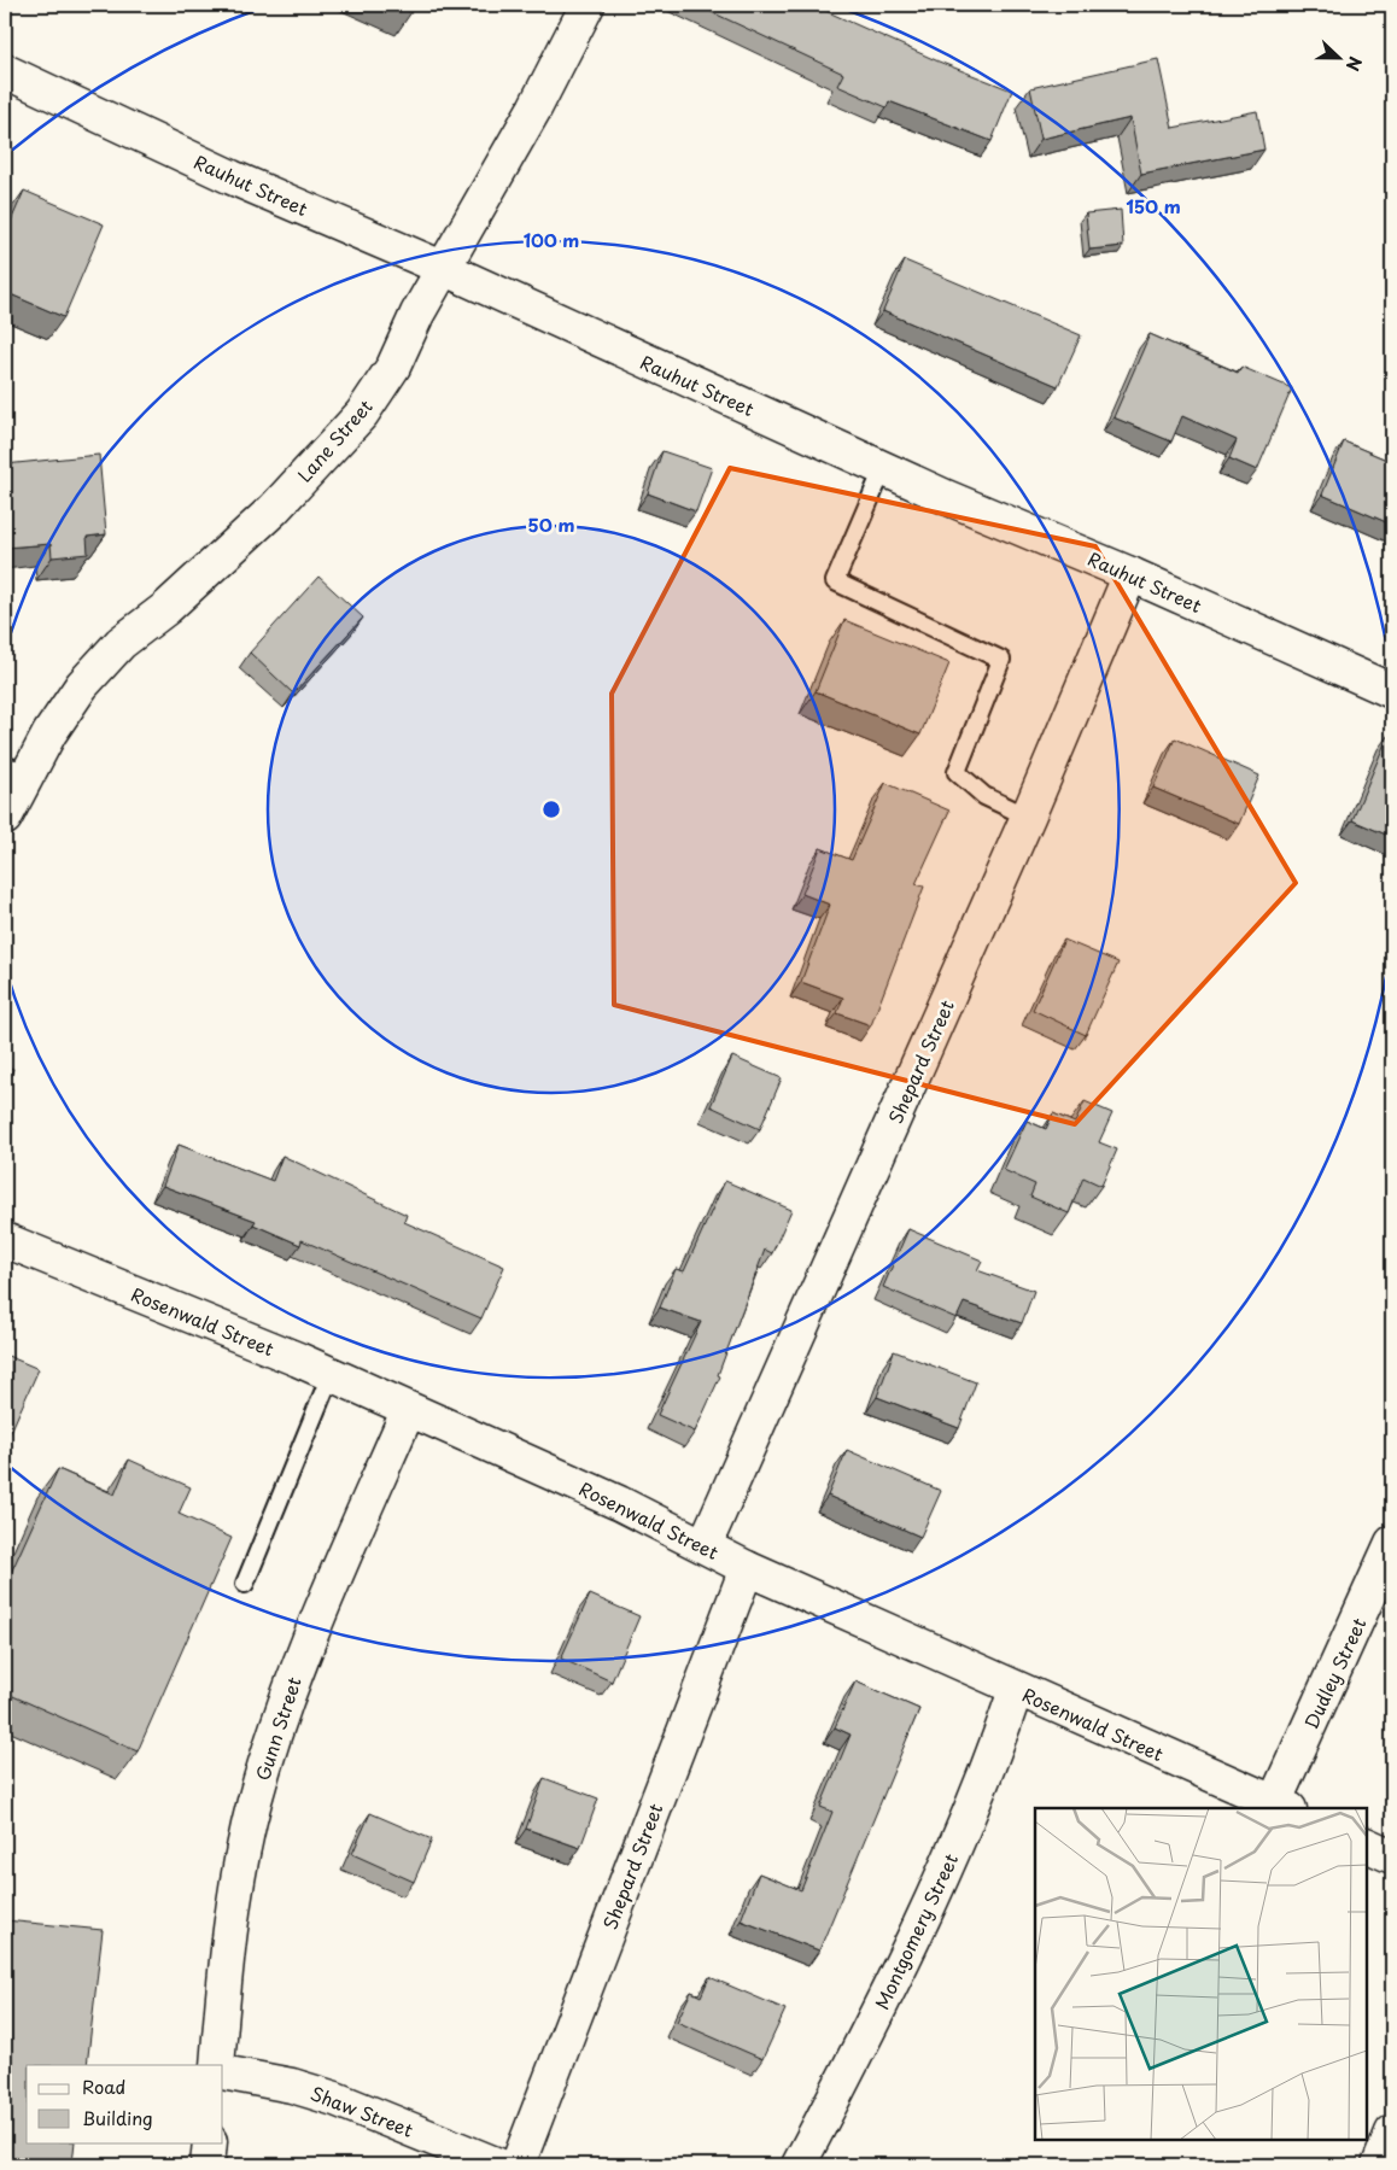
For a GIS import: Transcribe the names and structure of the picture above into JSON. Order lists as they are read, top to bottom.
{
  "streets": {
    "street": [
      "Rauhut Street",
      "Lane Street",
      "Shepard Street",
      "Rosenwald Street",
      "Dudley Street",
      "Gunn Street",
      "Montgomery Street",
      "Shaw Street"
    ]
  },
  "crossings": [
    ["Rauhut Street", "Lane Street"],
    ["Rauhut Street", "Shepard Street"],
    ["Shepard Street", "Rosenwald Street"],
    ["Rosenwald Street", "Dudley Street"],
    ["Rosenwald Street", "Gunn Street"],
    ["Rosenwald Street", "Montgomery Street"]
  ],
  "legend": ["Road", "Building"],
  "north": "right",
  "rings": ["150 m", "100 m", "50 m"]
}
